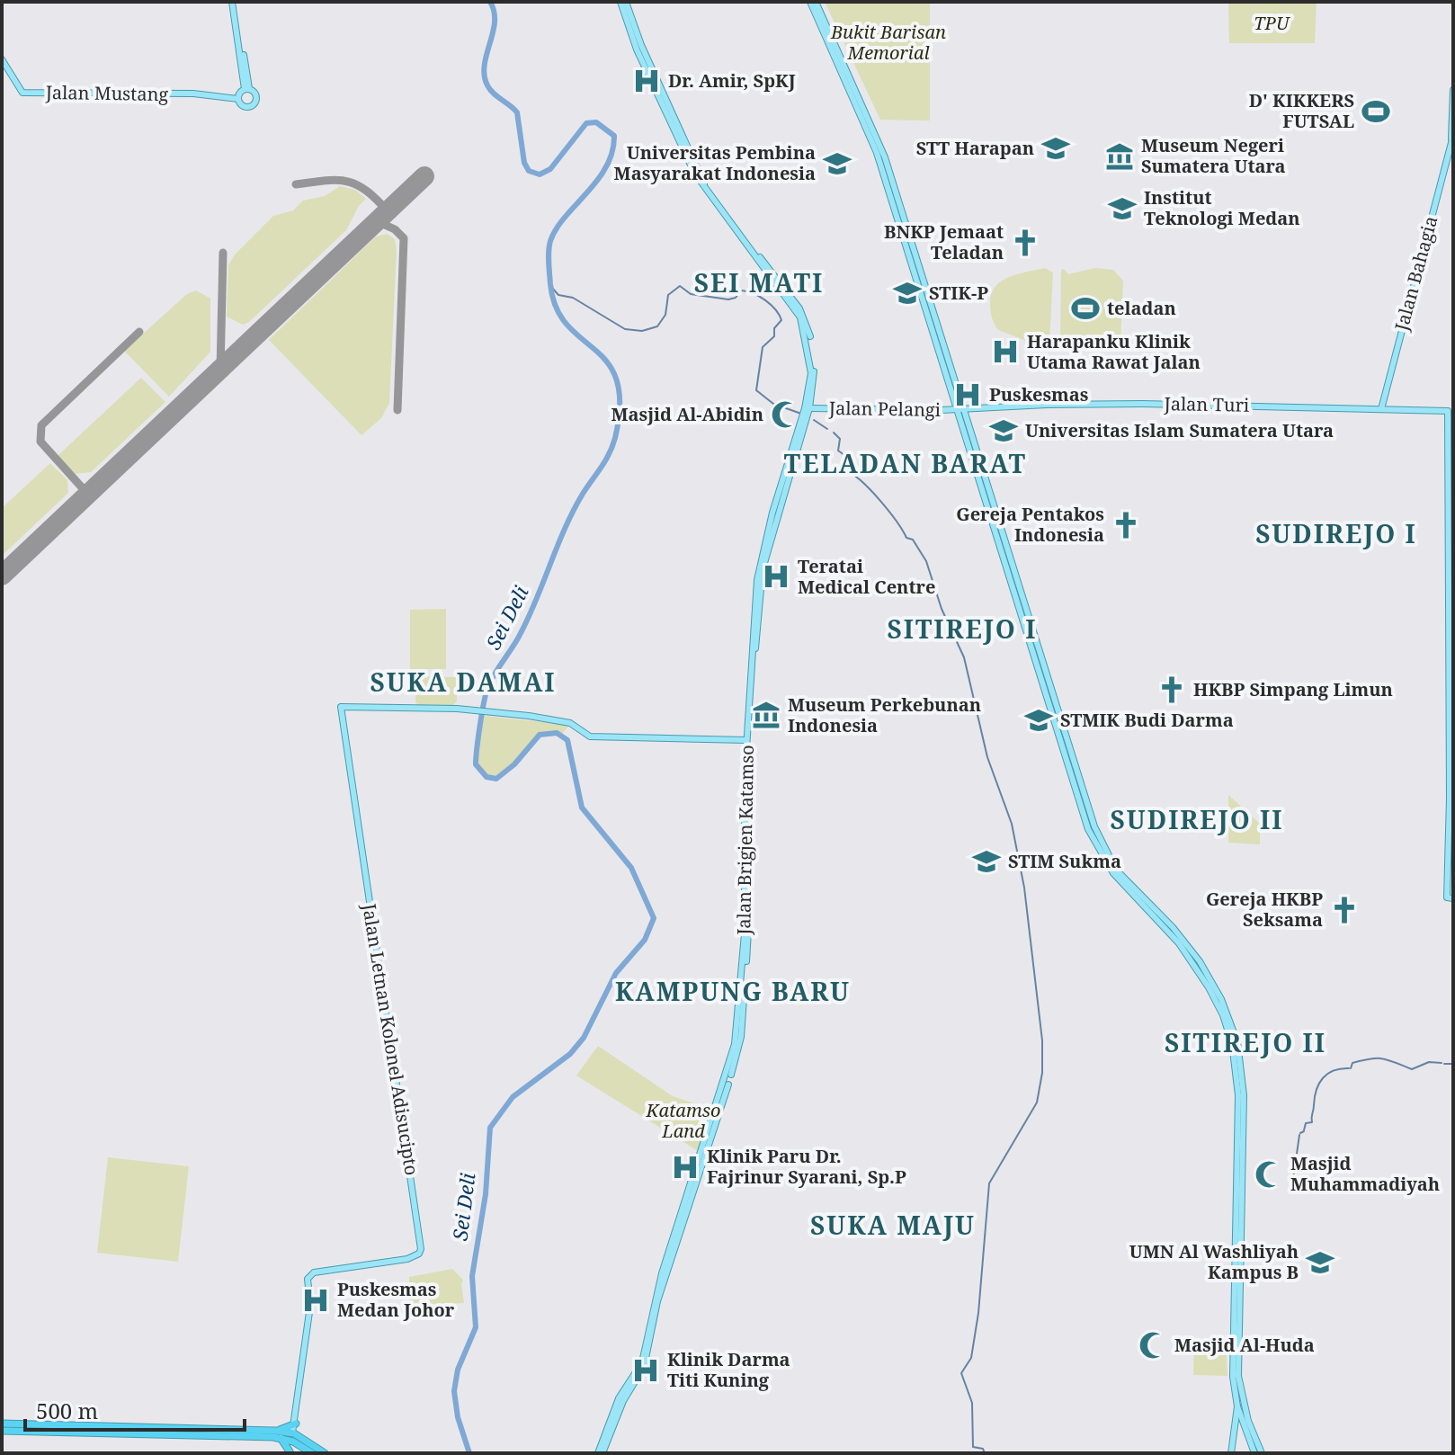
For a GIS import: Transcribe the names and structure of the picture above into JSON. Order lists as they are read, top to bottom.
{
  "streets": {
    "main road": [
      "Jalan Mustang",
      "Jalan Bahagia",
      "Jalan Turi",
      "Jalan Pelangi",
      "Jalan Brigjen Katamso",
      "Jalan Letnan Kolonel Adisucipto"
    ]
  },
  "crossings": [
    ["Jalan Bahagia", "Jalan Turi"],
    ["Jalan Turi", "Jalan Pelangi"],
    ["Jalan Pelangi", "Jalan Brigjen Katamso"],
    ["Jalan Brigjen Katamso", "Jalan Letnan Kolonel Adisucipto"]
  ],
  "districts": [
    "SEI MATI",
    "TELADAN BARAT",
    "SUDIREJO I",
    "SITIREJO I",
    "SUKA DAMAI",
    "SUDIREJO II",
    "KAMPUNG BARU",
    "SITIREJO II",
    "SUKA MAJU"
  ],
  "water": ["Sei Deli"],
  "parks": ["TPU", "Bukit Barisan Memorial", "Katamso Land"],
  "places": {
    "hospital": [
      "Dr. Amir, SpKJ",
      "Harapanku Klinik Utama Rawat Jalan",
      "Puskesmas",
      "Teratai Medical Centre",
      "Klinik Paru Dr. Fajrinur Syarani, Sp.P",
      "Puskesmas Medan Johor",
      "Klinik Darma Titi Kuning"
    ],
    "sports": ["D' KIKKERS FUTSAL", "teladan"],
    "school or university": [
      "STT Harapan",
      "Universitas Pembina Masyarakat Indonesia",
      "Institut Teknologi Medan",
      "STIK-P",
      "Universitas Islam Sumatera Utara",
      "STMIK Budi Darma",
      "STIM Sukma",
      "UMN Al Washliyah Kampus B"
    ],
    "museum": ["Museum Negeri Sumatera Utara", "Museum Perkebunan Indonesia"],
    "church": [
      "BNKP Jemaat Teladan",
      "Gereja Pentakos Indonesia",
      "HKBP Simpang Limun",
      "Gereja HKBP Seksama"
    ],
    "mosque": ["Masjid Al-Abidin", "Masjid Muhammadiyah", "Masjid Al-Huda"]
  },
  "scale_bar": "500 m"
}
